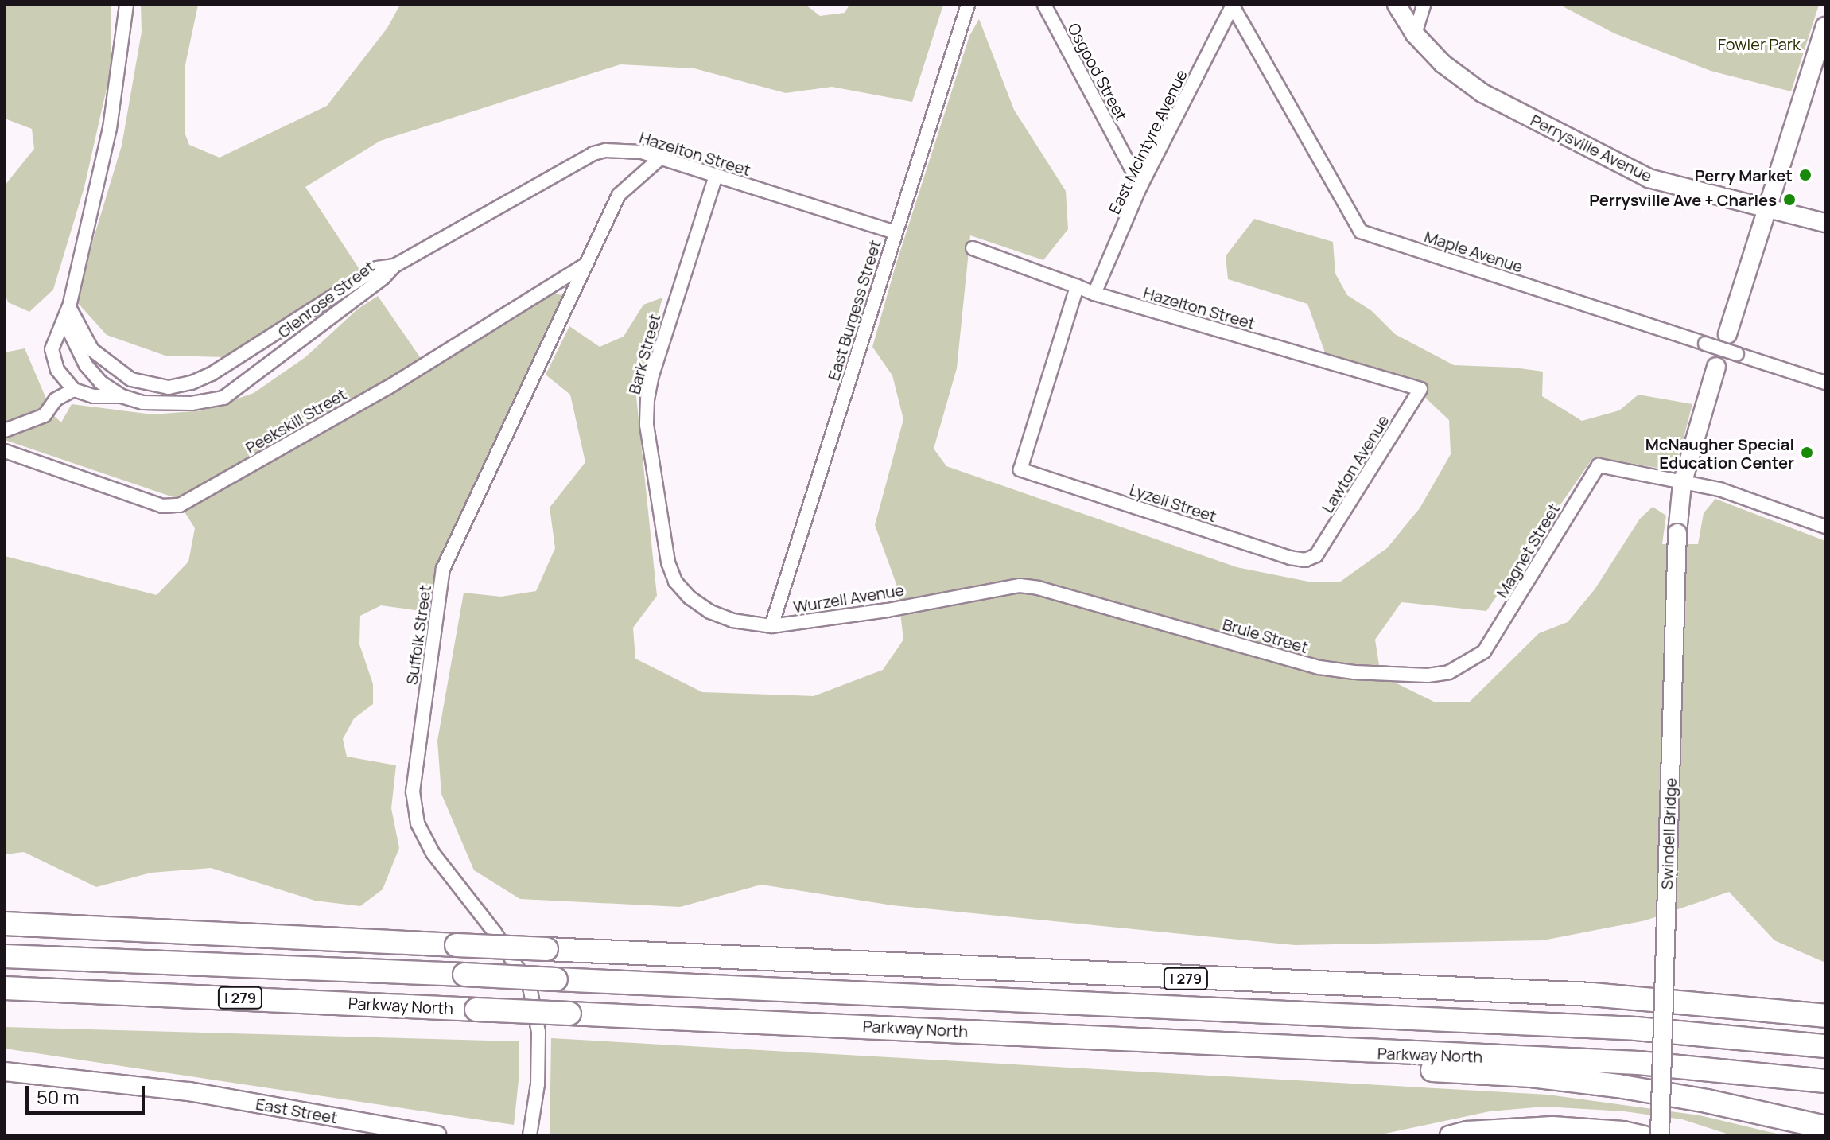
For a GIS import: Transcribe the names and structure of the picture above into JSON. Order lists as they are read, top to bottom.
{
  "streets": {
    "highway": ["I 279", "Parkway North"],
    "main road": ["Perrysville Avenue", "Swindell Bridge", "East Street"],
    "street": [
      "Osgood Street",
      "East McIntyre Avenue",
      "Hazelton Street",
      "Maple Avenue",
      "Glenrose Street",
      "East Burgess Street",
      "Bark Street",
      "Peekskill Street",
      "Lawton Avenue",
      "Lyzell Street",
      "Magnet Street",
      "Wurzell Avenue",
      "Suffolk Street",
      "Brule Street"
    ]
  },
  "crossings": [
    ["Osgood Street", "East McIntyre Avenue"],
    ["East McIntyre Avenue", "Hazelton Street"],
    ["East McIntyre Avenue", "Maple Avenue"],
    ["Hazelton Street", "Glenrose Street"],
    ["Hazelton Street", "East Burgess Street"],
    ["Hazelton Street", "Bark Street"],
    ["Hazelton Street", "Lawton Avenue"],
    ["Hazelton Street", "Lyzell Street"],
    ["Hazelton Street", "Suffolk Street"],
    ["East Burgess Street", "Wurzell Avenue"],
    ["Bark Street", "Wurzell Avenue"],
    ["Peekskill Street", "Suffolk Street"],
    ["Lawton Avenue", "Lyzell Street"],
    ["Magnet Street", "Brule Street"],
    ["Magnet Street", "Swindell Bridge"],
    ["Wurzell Avenue", "Brule Street"]
  ],
  "parks": ["Fowler Park"],
  "places": ["Perry Market", "Perrysville Ave + Charles", "McNaugher Special Education Center"],
  "scale_bar": "50 m"
}
